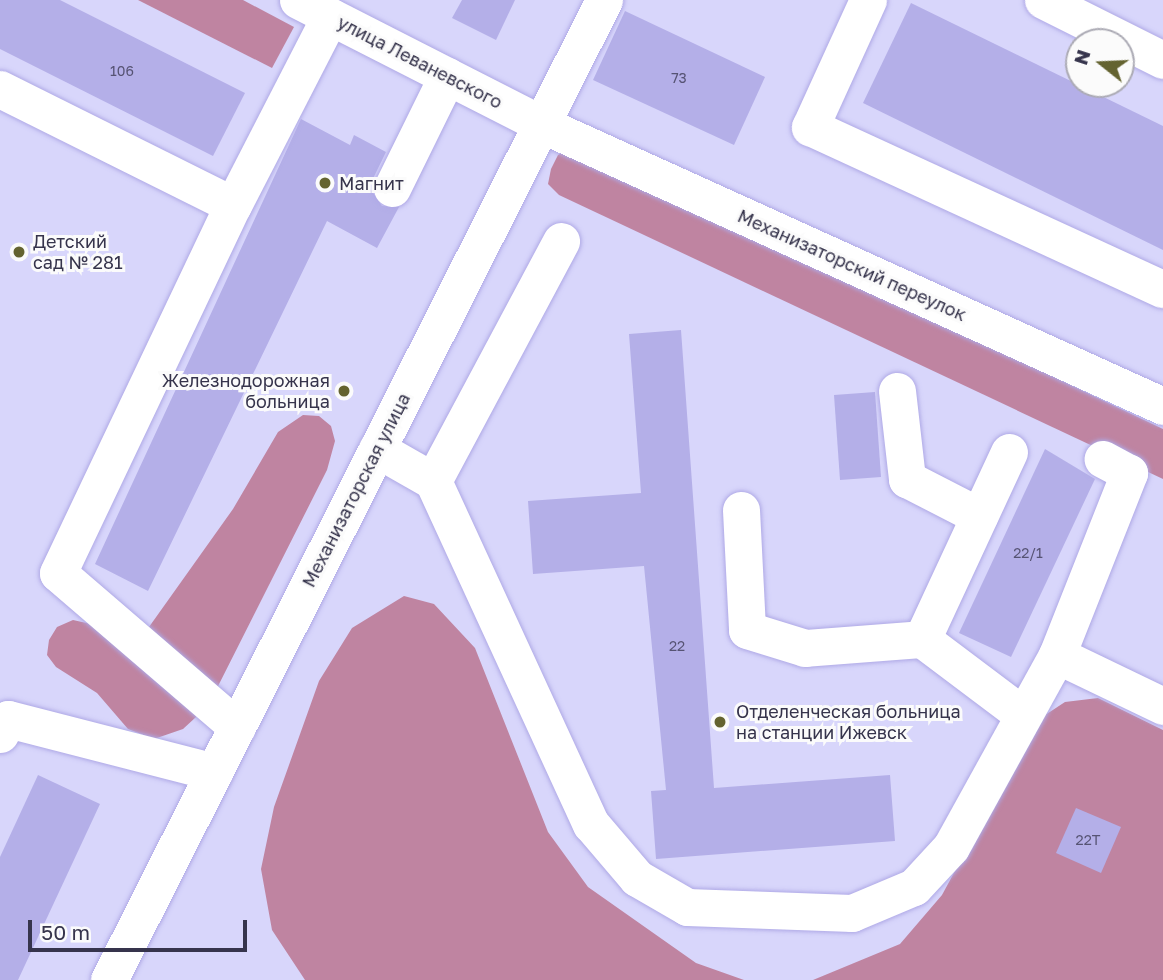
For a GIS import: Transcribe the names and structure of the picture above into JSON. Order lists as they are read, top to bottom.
{
  "streets": {
    "street": ["улица Леваневского", "Механизаторский переулок", "Механизаторская улица"]
  },
  "crossings": [
    ["улица Леваневского", "Механизаторский переулок"],
    ["улица Леваневского", "Механизаторская улица"],
    ["Механизаторский переулок", "Механизаторская улица"]
  ],
  "places": [
    "Магнит",
    "Детский сад № 281",
    "Железнодорожная больница",
    "Отделенческая больница на станции Ижевск"
  ],
  "house_numbers": [
    "106",
    "73",
    "22/1",
    "22",
    "22Т"
  ],
  "scale_bar": "50 m",
  "north": "left"
}
